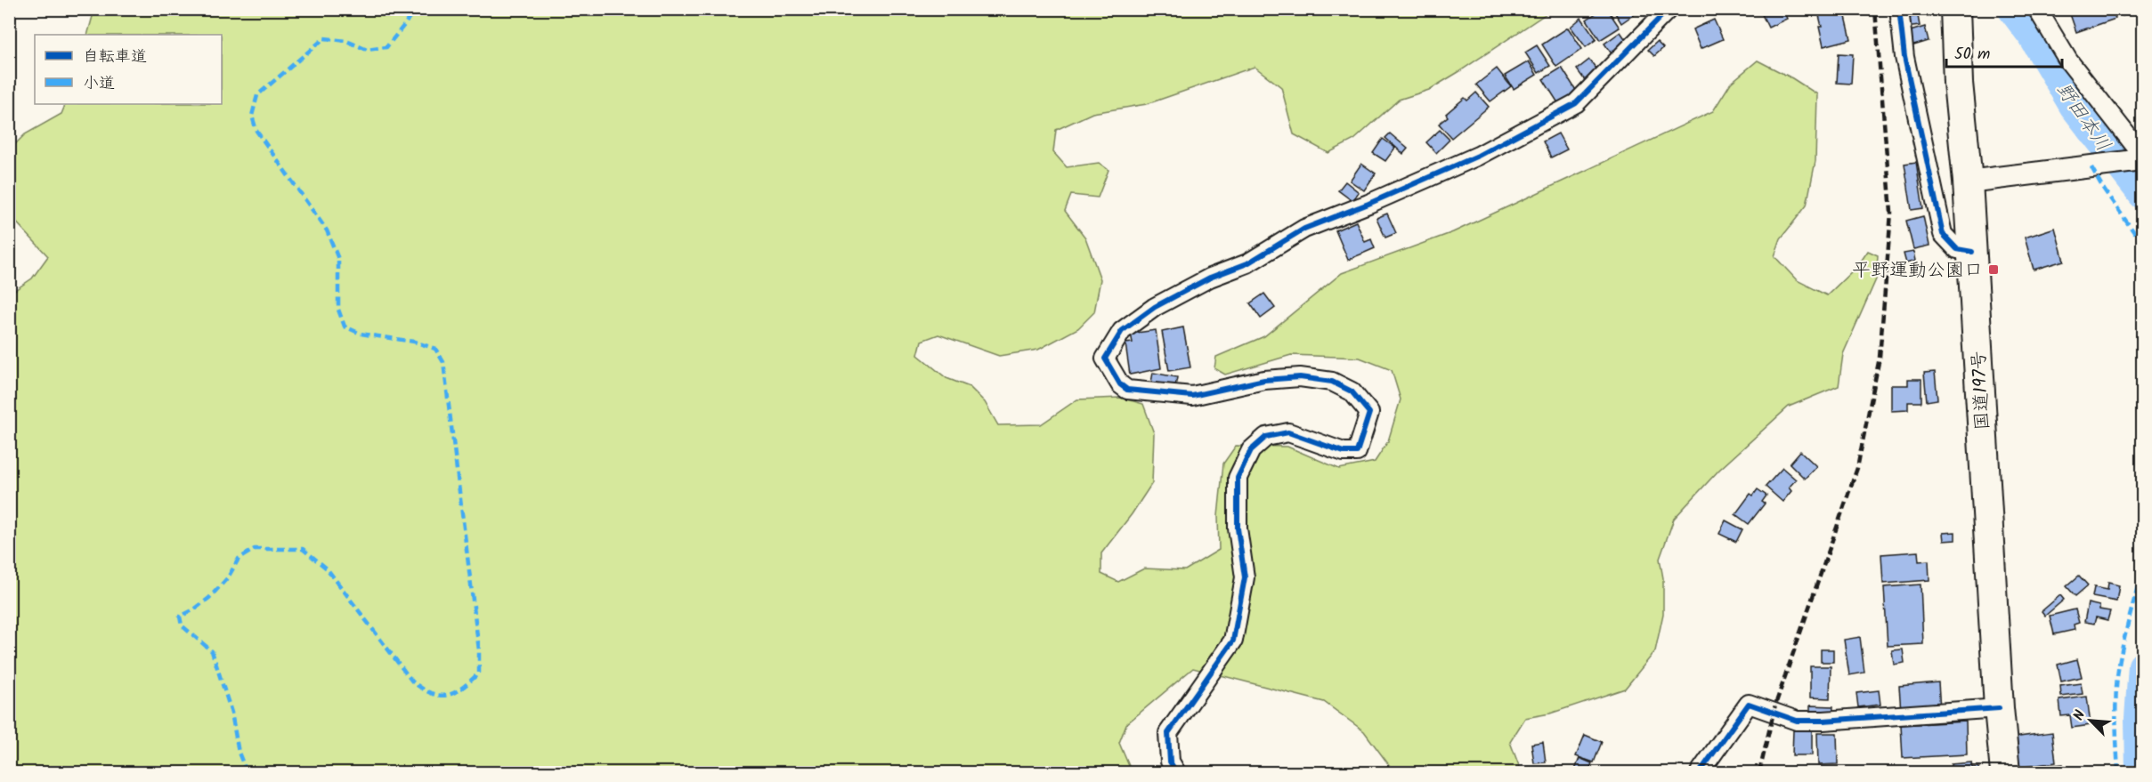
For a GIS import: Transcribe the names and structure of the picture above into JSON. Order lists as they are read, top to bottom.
{
  "streets": {
    "highway": ["国道197号"]
  },
  "water": ["野田本川"],
  "places": {
    "transit": ["平野運動公園口"]
  },
  "legend": ["自転車道", "小道"],
  "scale_bar": "50 m",
  "north": "top left"
}
